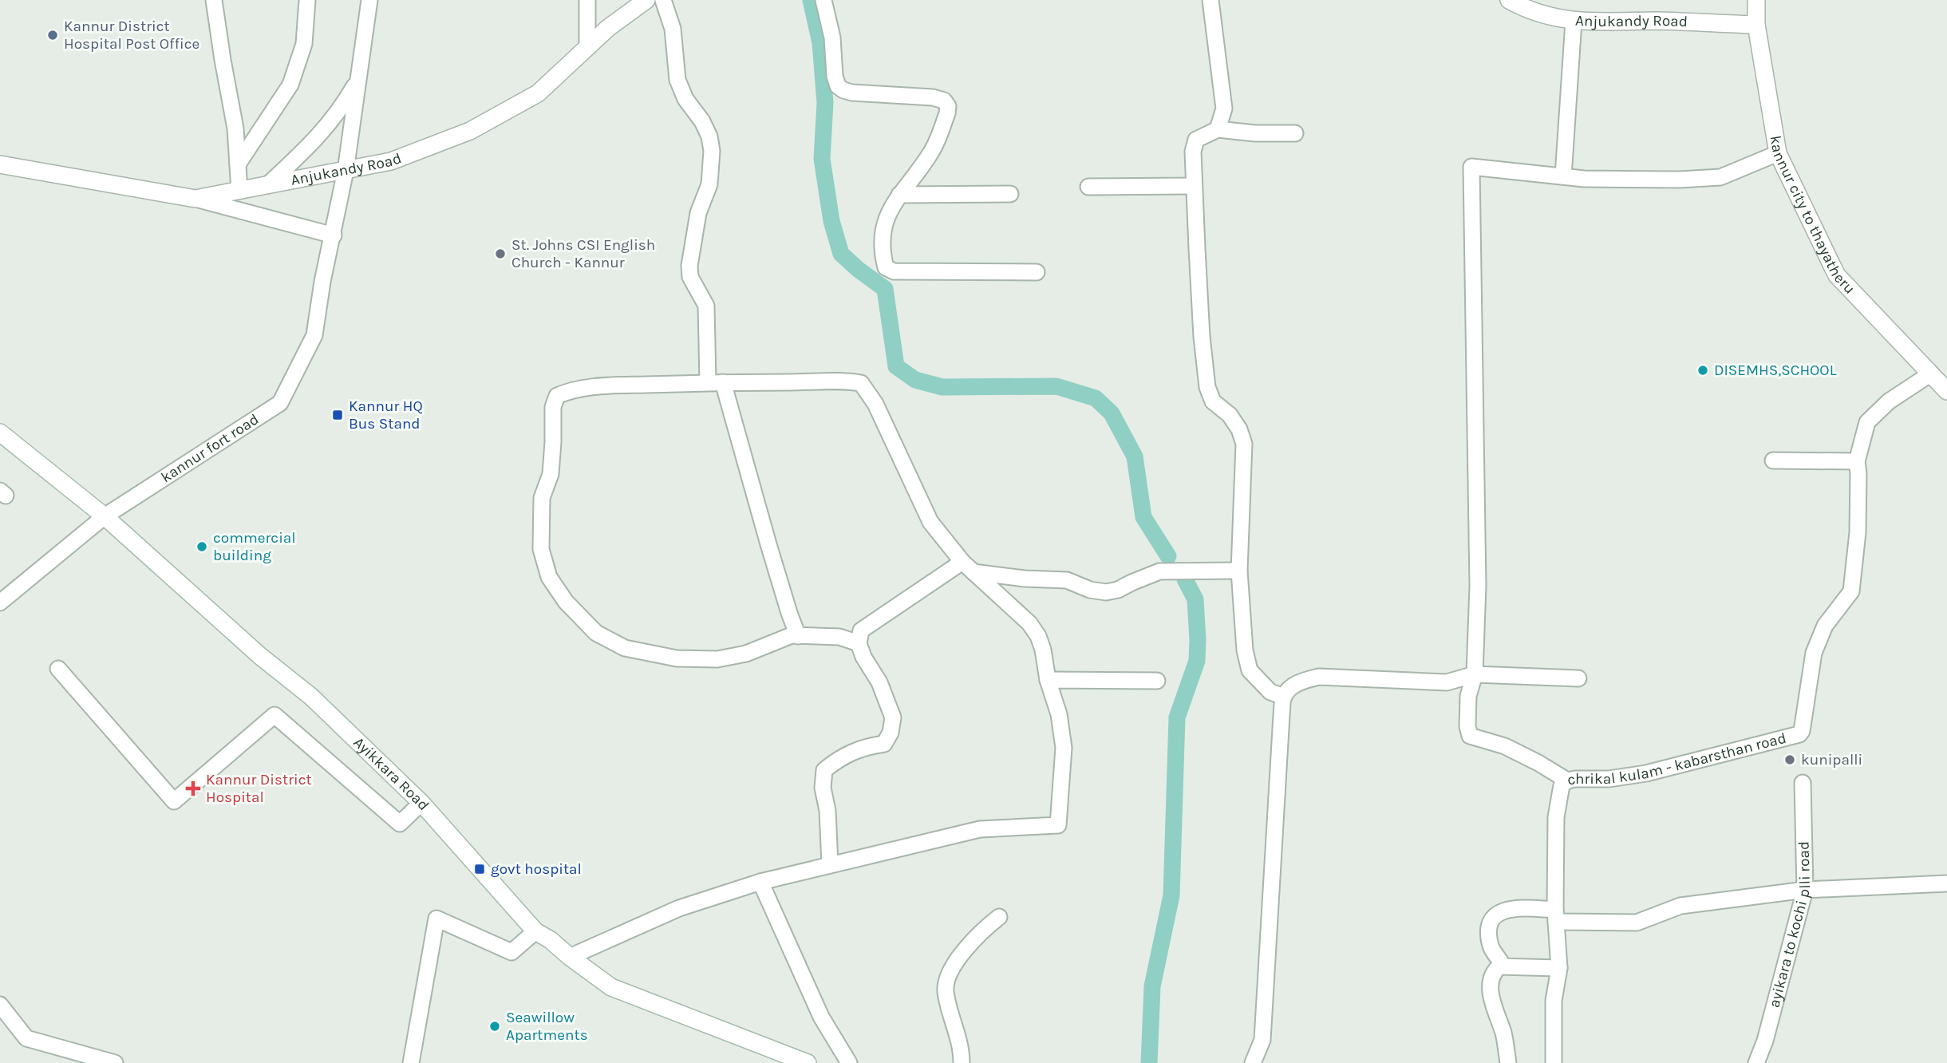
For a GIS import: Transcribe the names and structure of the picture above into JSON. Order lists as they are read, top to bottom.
{
  "streets": {
    "street": [
      "Anjukandy Road",
      "kannur city to thayatheru",
      "kannur fort road",
      "chrikal kulam - kabarsthan road",
      "Ayikkara Road",
      "ayikara to kochi plli road"
    ]
  },
  "crossings": [
    ["Anjukandy Road", "kannur city to thayatheru"],
    ["Anjukandy Road", "kannur fort road"],
    ["kannur city to thayatheru", "chrikal kulam - kabarsthan road"],
    ["kannur fort road", "Ayikkara Road"]
  ],
  "places": {
    "other": [
      "Kannur District Hospital Post Office",
      "St. Johns CSI English Church - Kannur",
      "DISEMHS,SCHOOL",
      "commercial building",
      "kunipalli",
      "Seawillow Apartments"
    ],
    "transit": ["Kannur HQ Bus Stand", "govt hospital"],
    "health": ["Kannur District Hospital"]
  }
}
